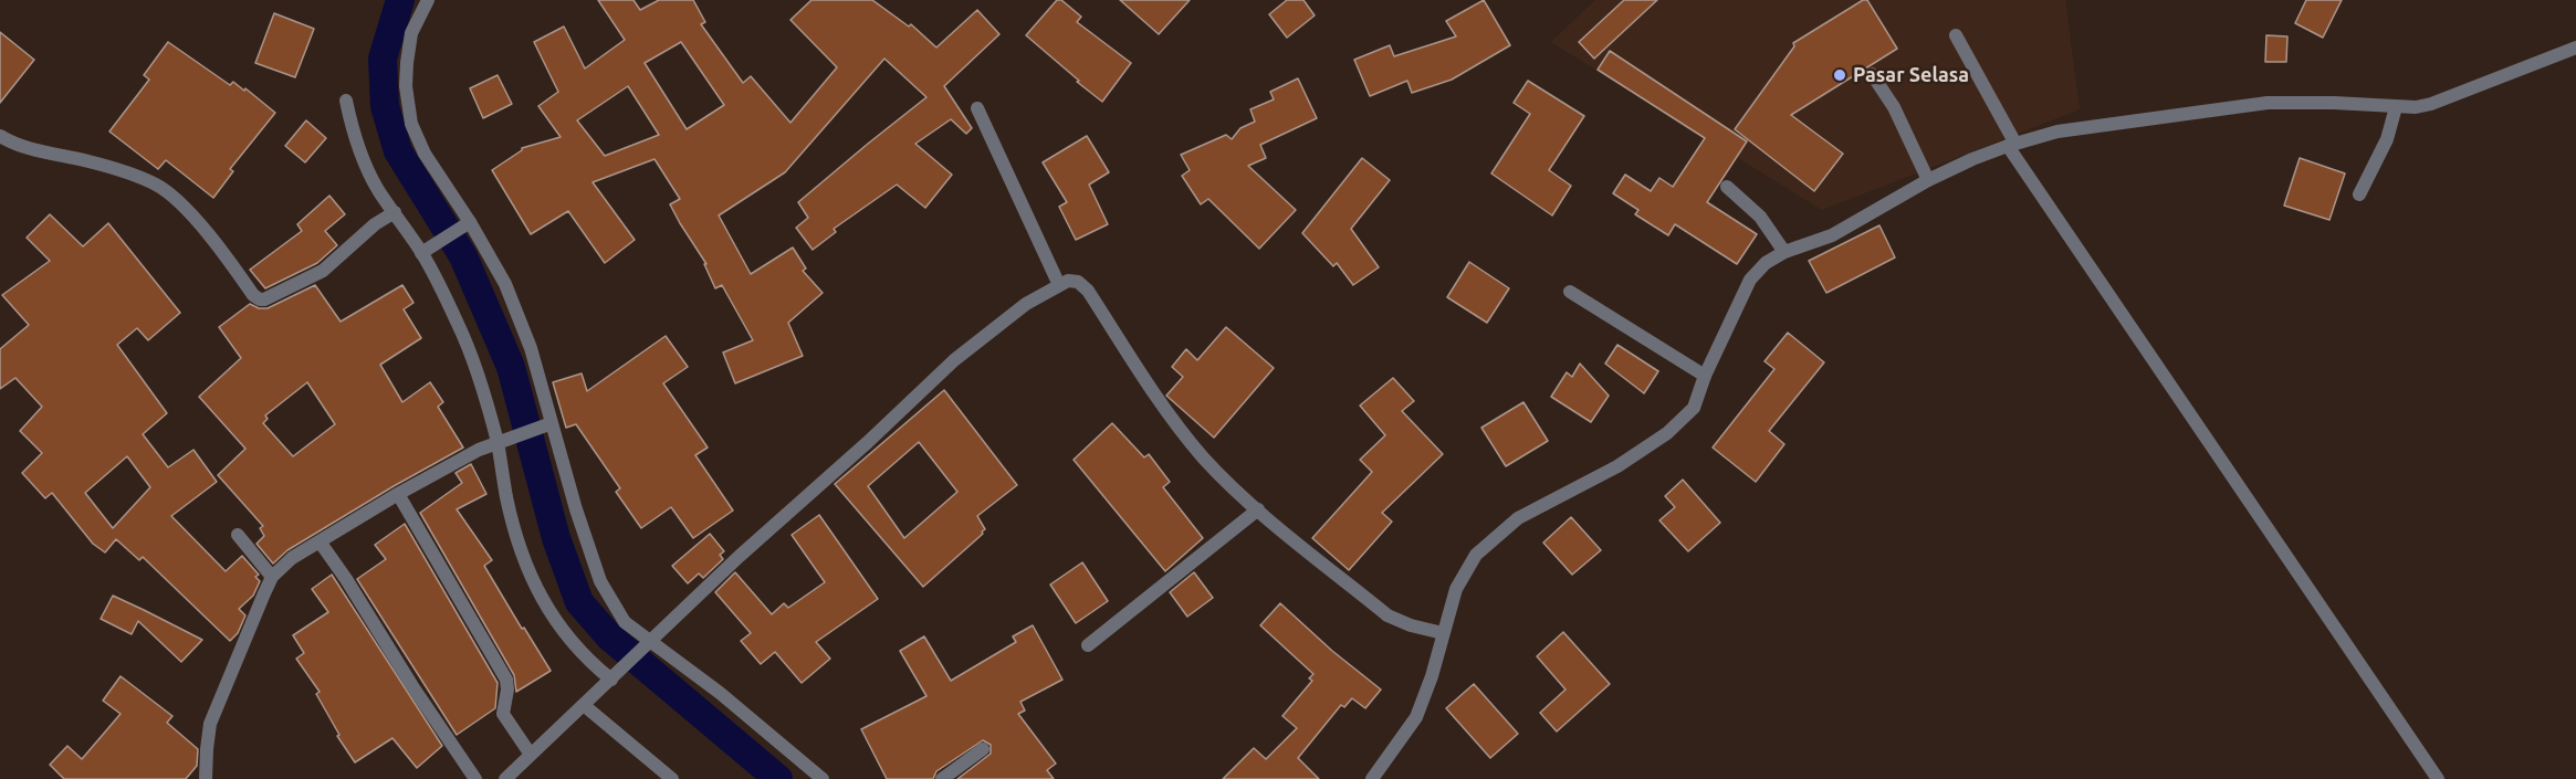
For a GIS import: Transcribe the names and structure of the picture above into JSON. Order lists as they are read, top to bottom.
{
  "places": ["Pasar Selasa"]
}
